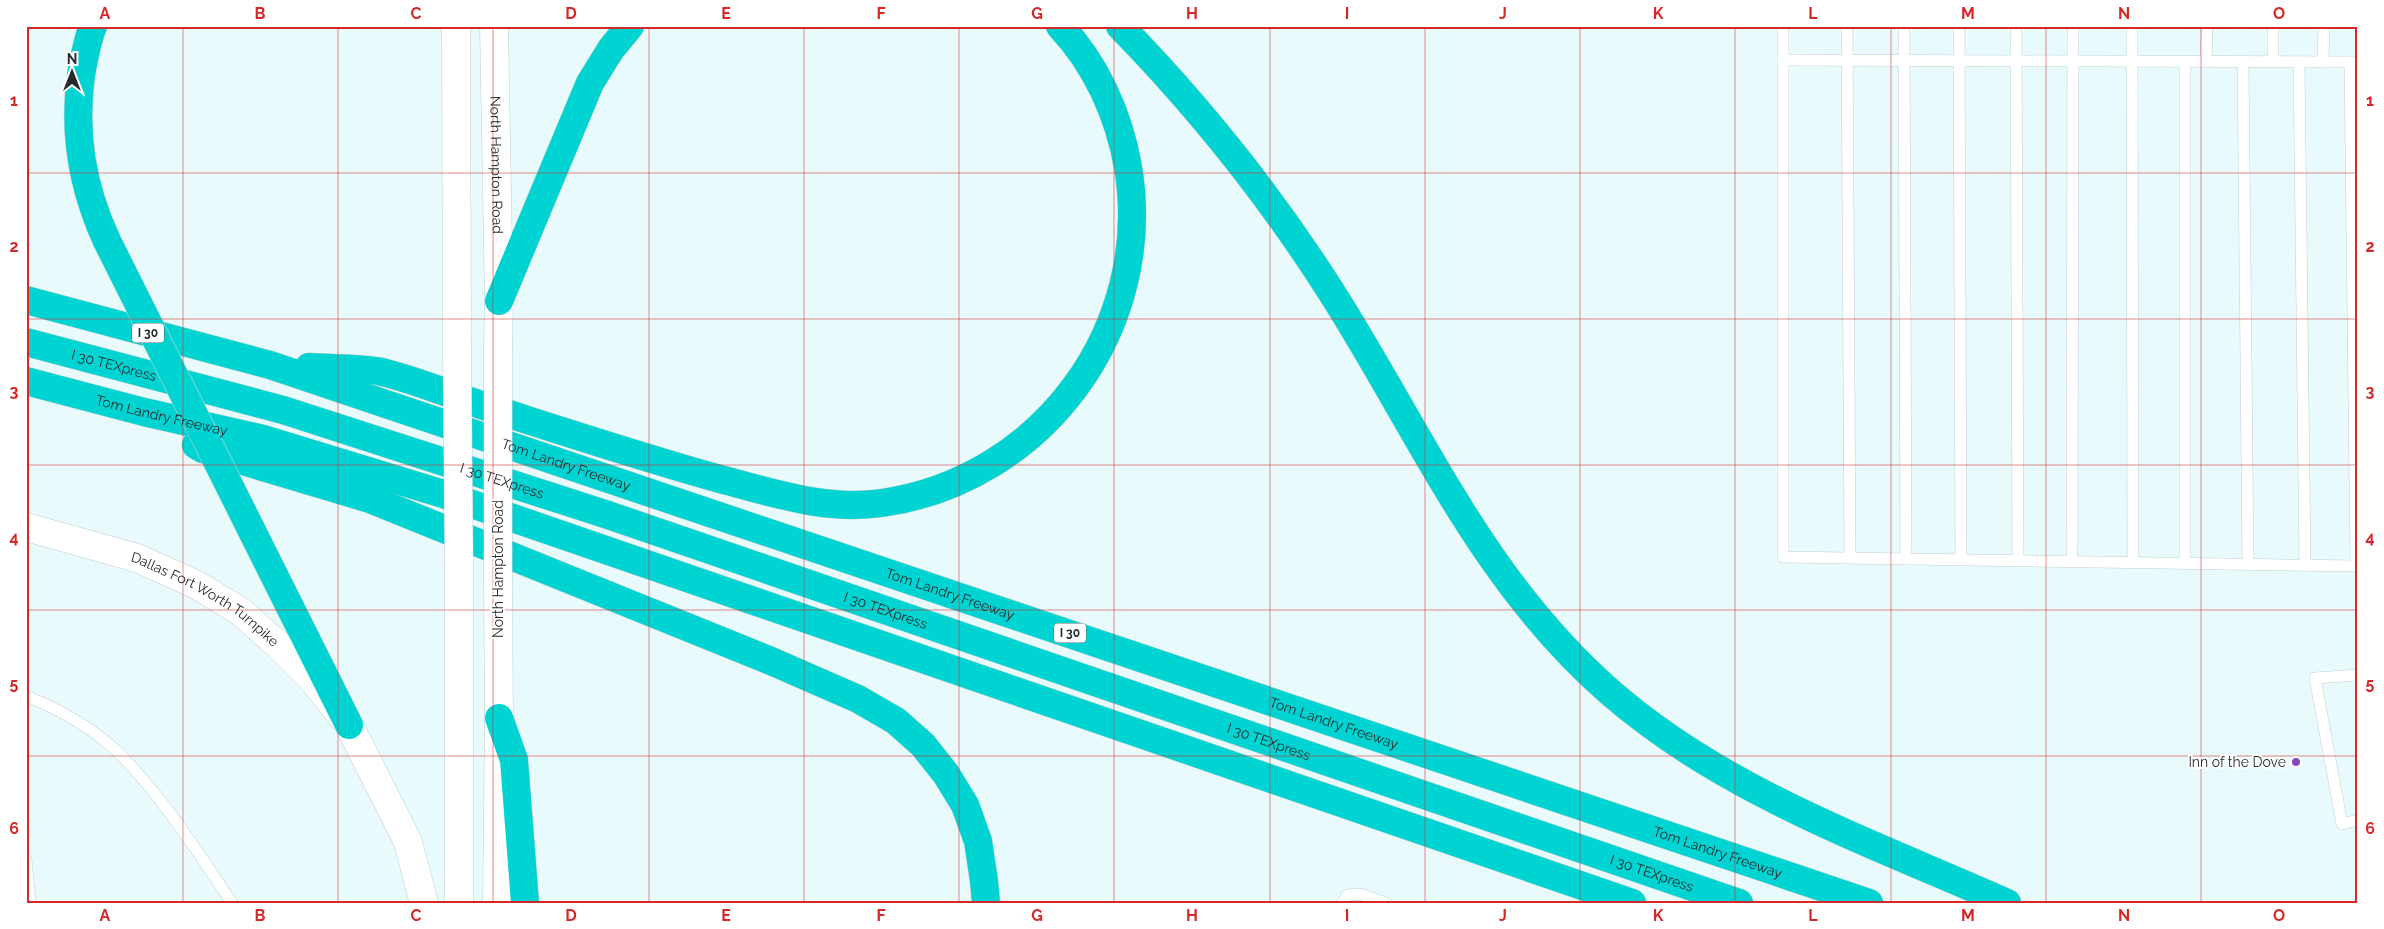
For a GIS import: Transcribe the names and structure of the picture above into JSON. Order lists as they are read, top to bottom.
{
  "streets": {
    "highway": ["I 30", "I 30 TEXpress", "Tom Landry Freeway"],
    "main road": ["North Hampton Road", "Dallas Fort Worth Turnpike"]
  },
  "places": ["Inn of the Dove"],
  "north": "top",
  "grid": {
    "columns": [
      "A",
      "B",
      "C",
      "D",
      "E",
      "F",
      "G",
      "H",
      "I",
      "J",
      "K",
      "L",
      "M",
      "N",
      "O"
    ],
    "rows": [
      "1",
      "2",
      "3",
      "4",
      "5",
      "6"
    ]
  }
}
